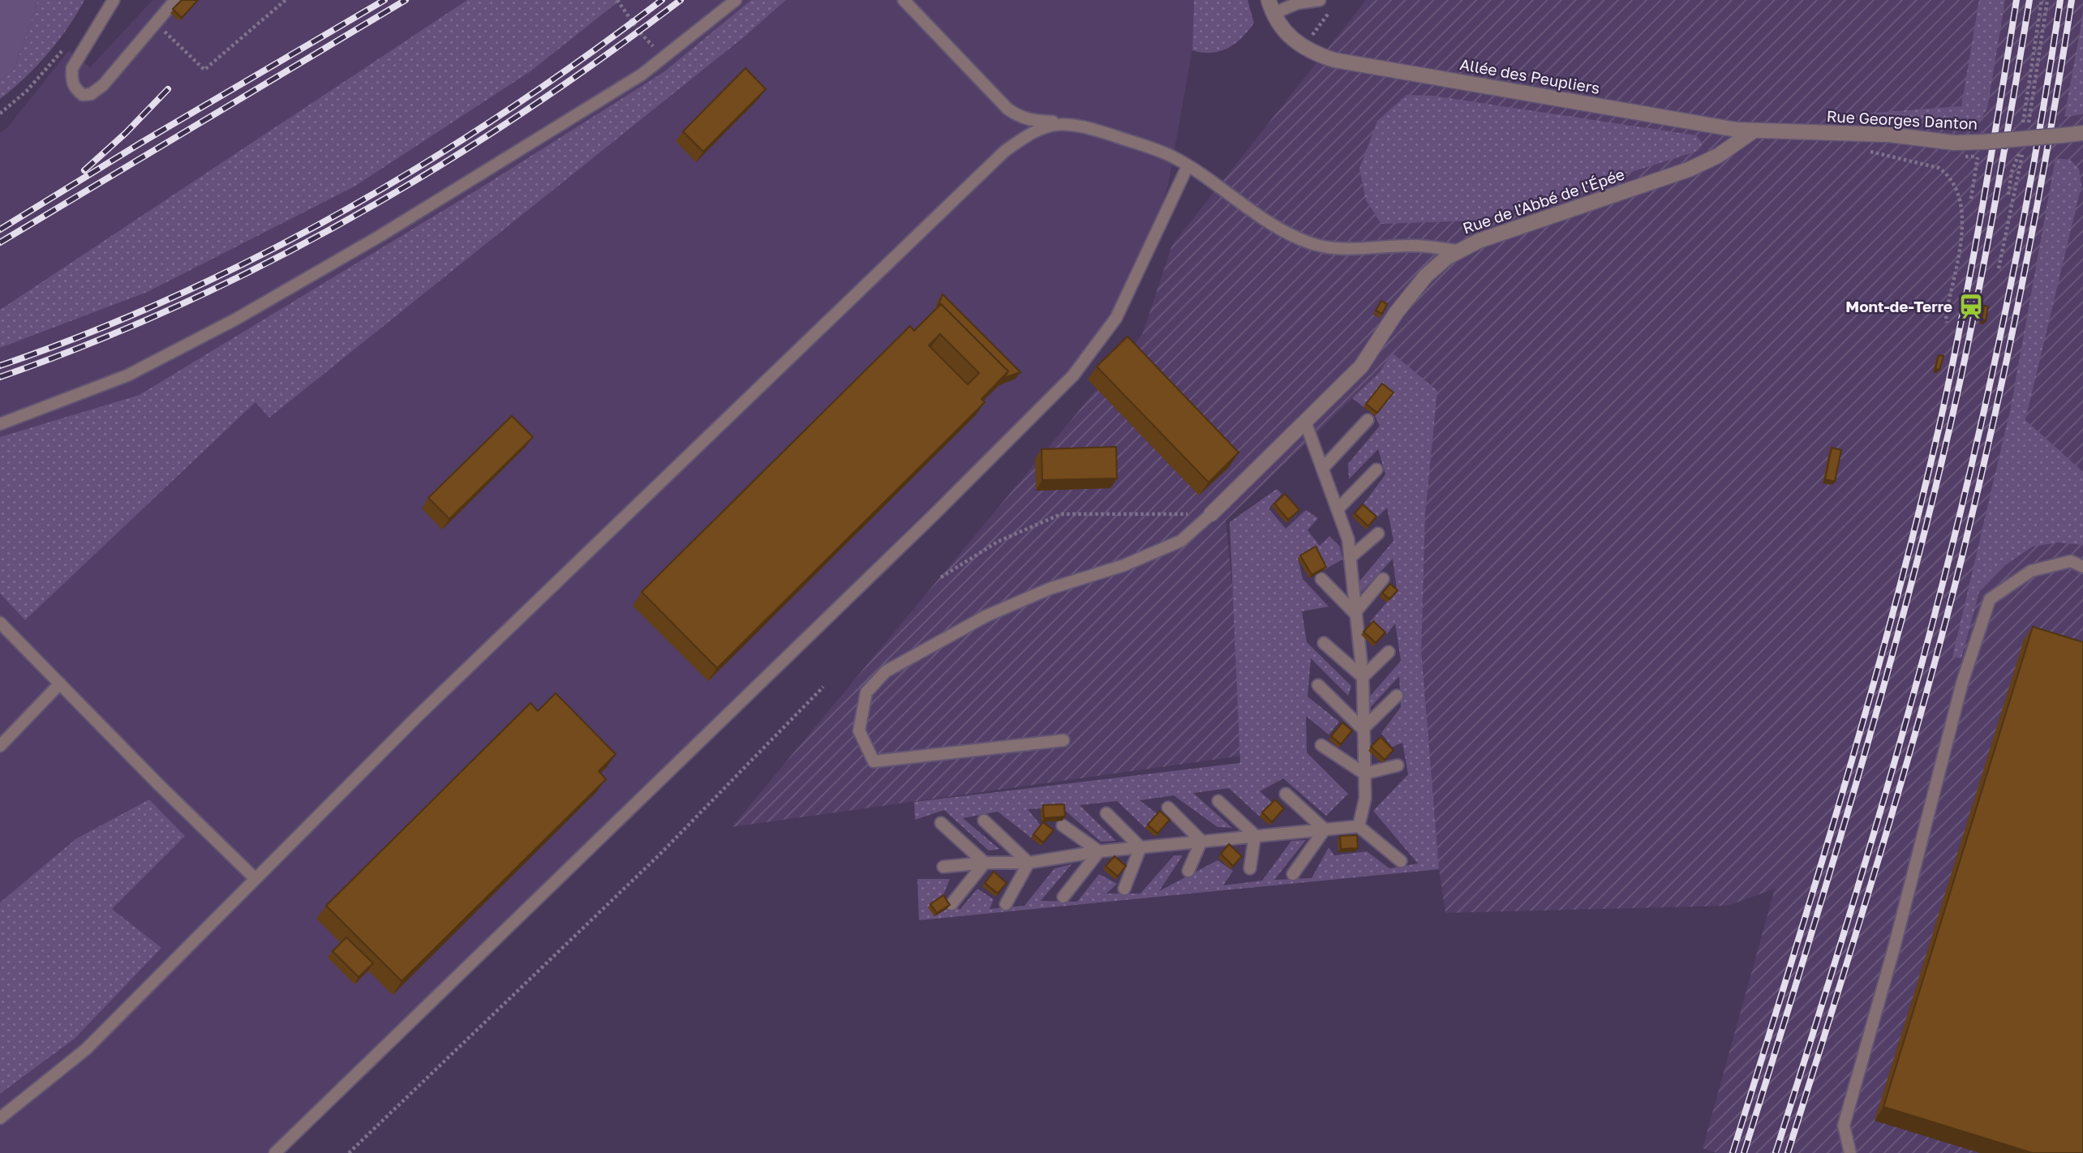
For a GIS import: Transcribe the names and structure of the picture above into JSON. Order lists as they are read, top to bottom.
{
  "streets": {
    "street": ["Allée des Peupliers", "Rue Georges Danton", "Rue de l'Abbé de l'Épée"]
  },
  "crossings": [
    ["Allée des Peupliers", "Rue Georges Danton"],
    ["Allée des Peupliers", "Rue de l'Abbé de l'Épée"],
    ["Rue Georges Danton", "Rue de l'Abbé de l'Épée"]
  ],
  "places": {
    "station": ["Mont-de-Terre"]
  }
}
